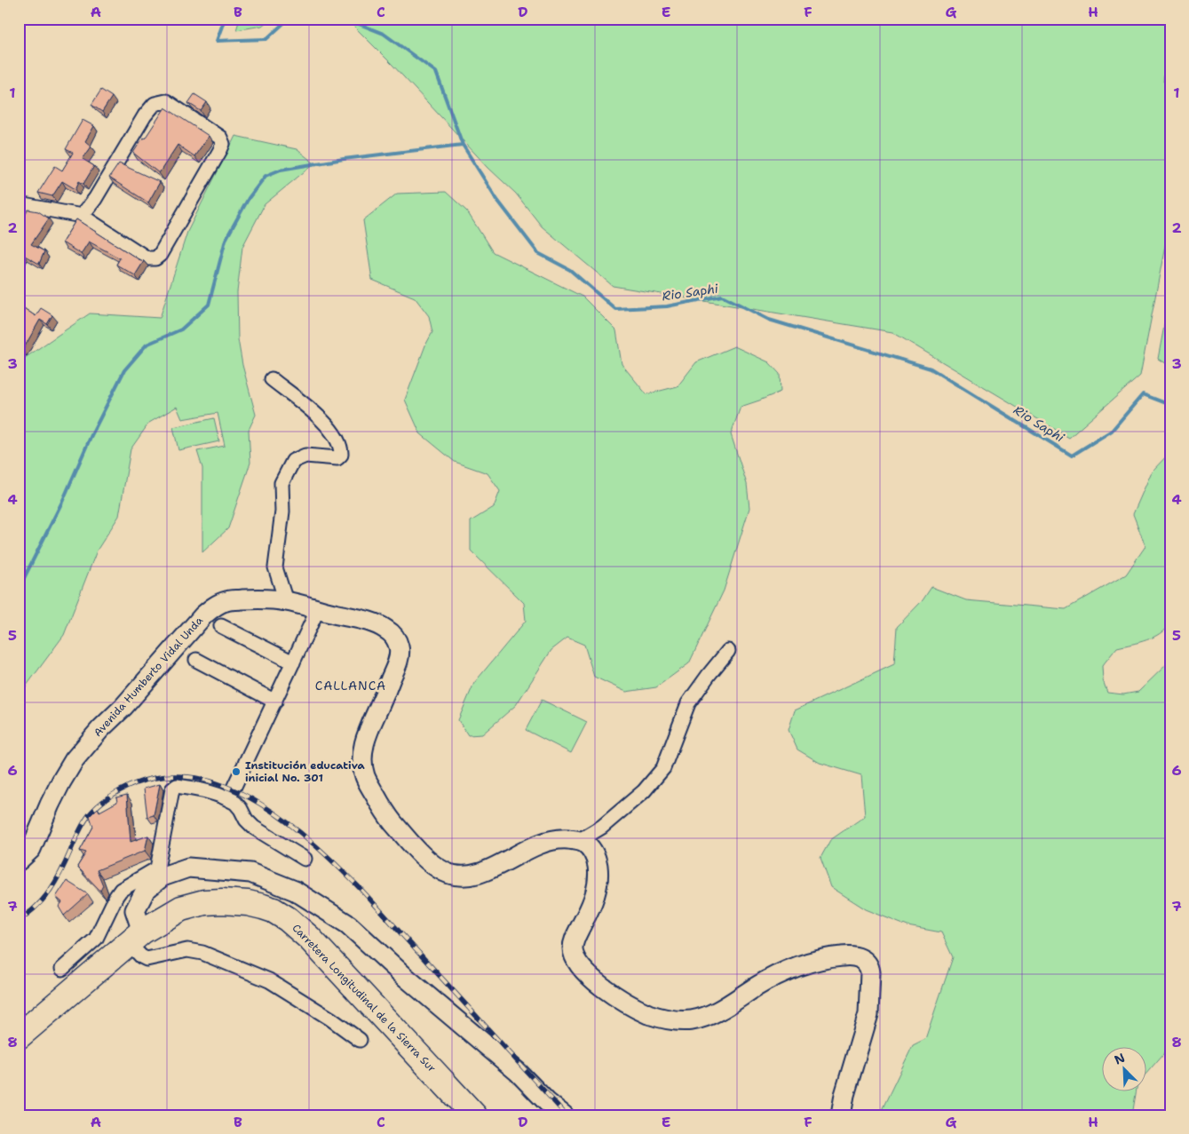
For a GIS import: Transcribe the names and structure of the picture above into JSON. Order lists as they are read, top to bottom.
{
  "streets": {
    "highway": ["Carretera Longitudinal de la Sierra Sur"],
    "main road": ["Avenida Humberto Vidal Unda"]
  },
  "districts": ["CALLANCA"],
  "water": ["Rio Saphi"],
  "places": ["Institución educativa inicial No. 301"],
  "north": "top left",
  "grid": {
    "columns": [
      "A",
      "B",
      "C",
      "D",
      "E",
      "F",
      "G",
      "H"
    ],
    "rows": [
      "1",
      "2",
      "3",
      "4",
      "5",
      "6",
      "7",
      "8"
    ]
  }
}
